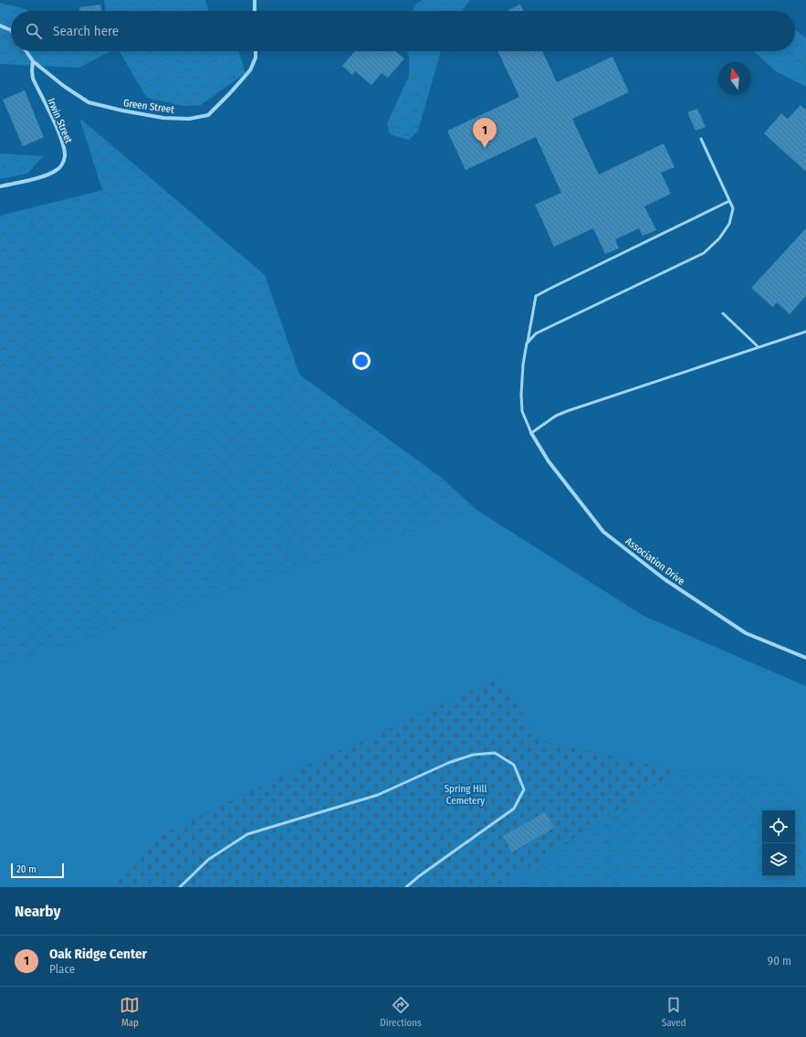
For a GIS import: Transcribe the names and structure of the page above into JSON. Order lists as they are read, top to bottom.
{
  "streets": {
    "street": ["Green Street", "Irwin Street", "Association Drive"]
  },
  "crossings": [
    ["Green Street", "Irwin Street"]
  ],
  "parks": ["Spring Hill Cemetery"],
  "scale_bar": "20 m",
  "north": "top",
  "page": {
    "search": "Search here",
    "pins": "1",
    "scale": "20 m",
    "heading": "Nearby",
    "list": [
      {
        "mark": "1",
        "name": "Oak Ridge Center",
        "note": "Place",
        "value": "90 m"
      }
    ],
    "nav": ["Map", "Directions", "Saved"]
  }
}
